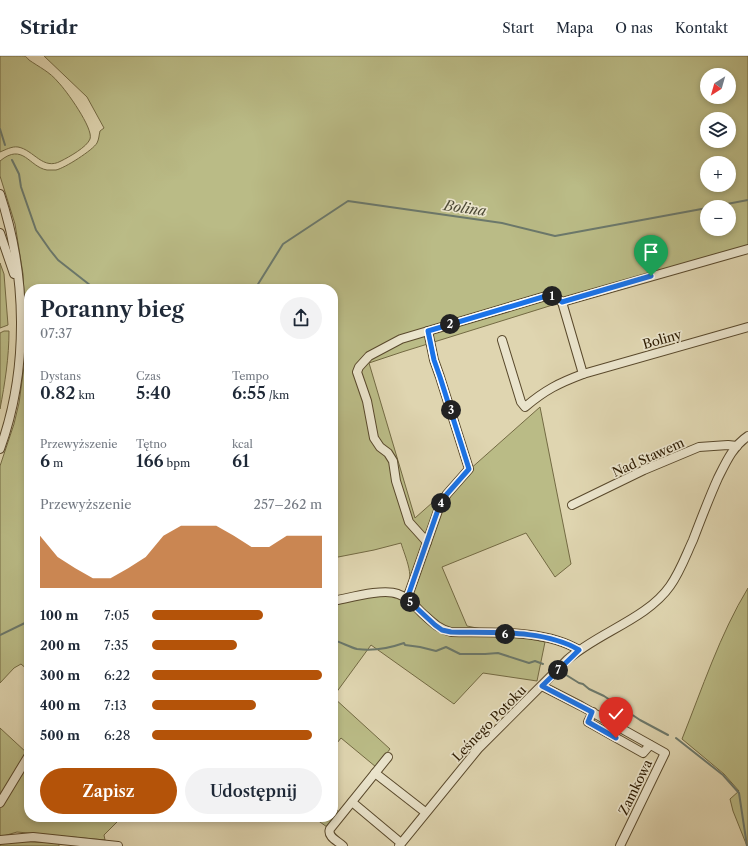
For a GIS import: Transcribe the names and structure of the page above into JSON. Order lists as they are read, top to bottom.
{
  "streets": {
    "street": [
      "Boliny",
      "Nad Stawem",
      "Leśnego Potoku",
      "Zamkowa"
    ]
  },
  "crossings": [
    ["Nad Stawem", "Leśnego Potoku"],
    ["Leśnego Potoku", "Zamkowa"]
  ],
  "water": ["Bolina"],
  "north": "bottom left",
  "page": {
    "header": "Stridr",
    "nav": [
      "Start",
      "Mapa",
      "O nas",
      "Kontakt"
    ],
    "map_buttons": ["+", "−"],
    "heading": ["Poranny bieg", "07:37"],
    "pins": [
      "1",
      "2",
      "3",
      "4",
      "5",
      "6",
      "7"
    ],
    "stats": [
      ["Dystans", "0.82 km"],
      ["Czas", "5:40"],
      ["Tempo", "6:55 /km"],
      ["Przewyższenie", "6 m"],
      ["Tętno", "166 bpm"],
      ["kcal", "61"]
    ],
    "chart": ["Przewyższenie", "257–262 m"],
    "list": [
      {
        "name": "100 m",
        "note": "7:05"
      },
      {
        "name": "200 m",
        "note": "7:35"
      },
      {
        "name": "300 m",
        "note": "6:22"
      },
      {
        "name": "400 m",
        "note": "7:13"
      },
      {
        "name": "500 m",
        "note": "6:28"
      }
    ],
    "buttons": ["Zapisz", "Udostępnij"]
  }
}
